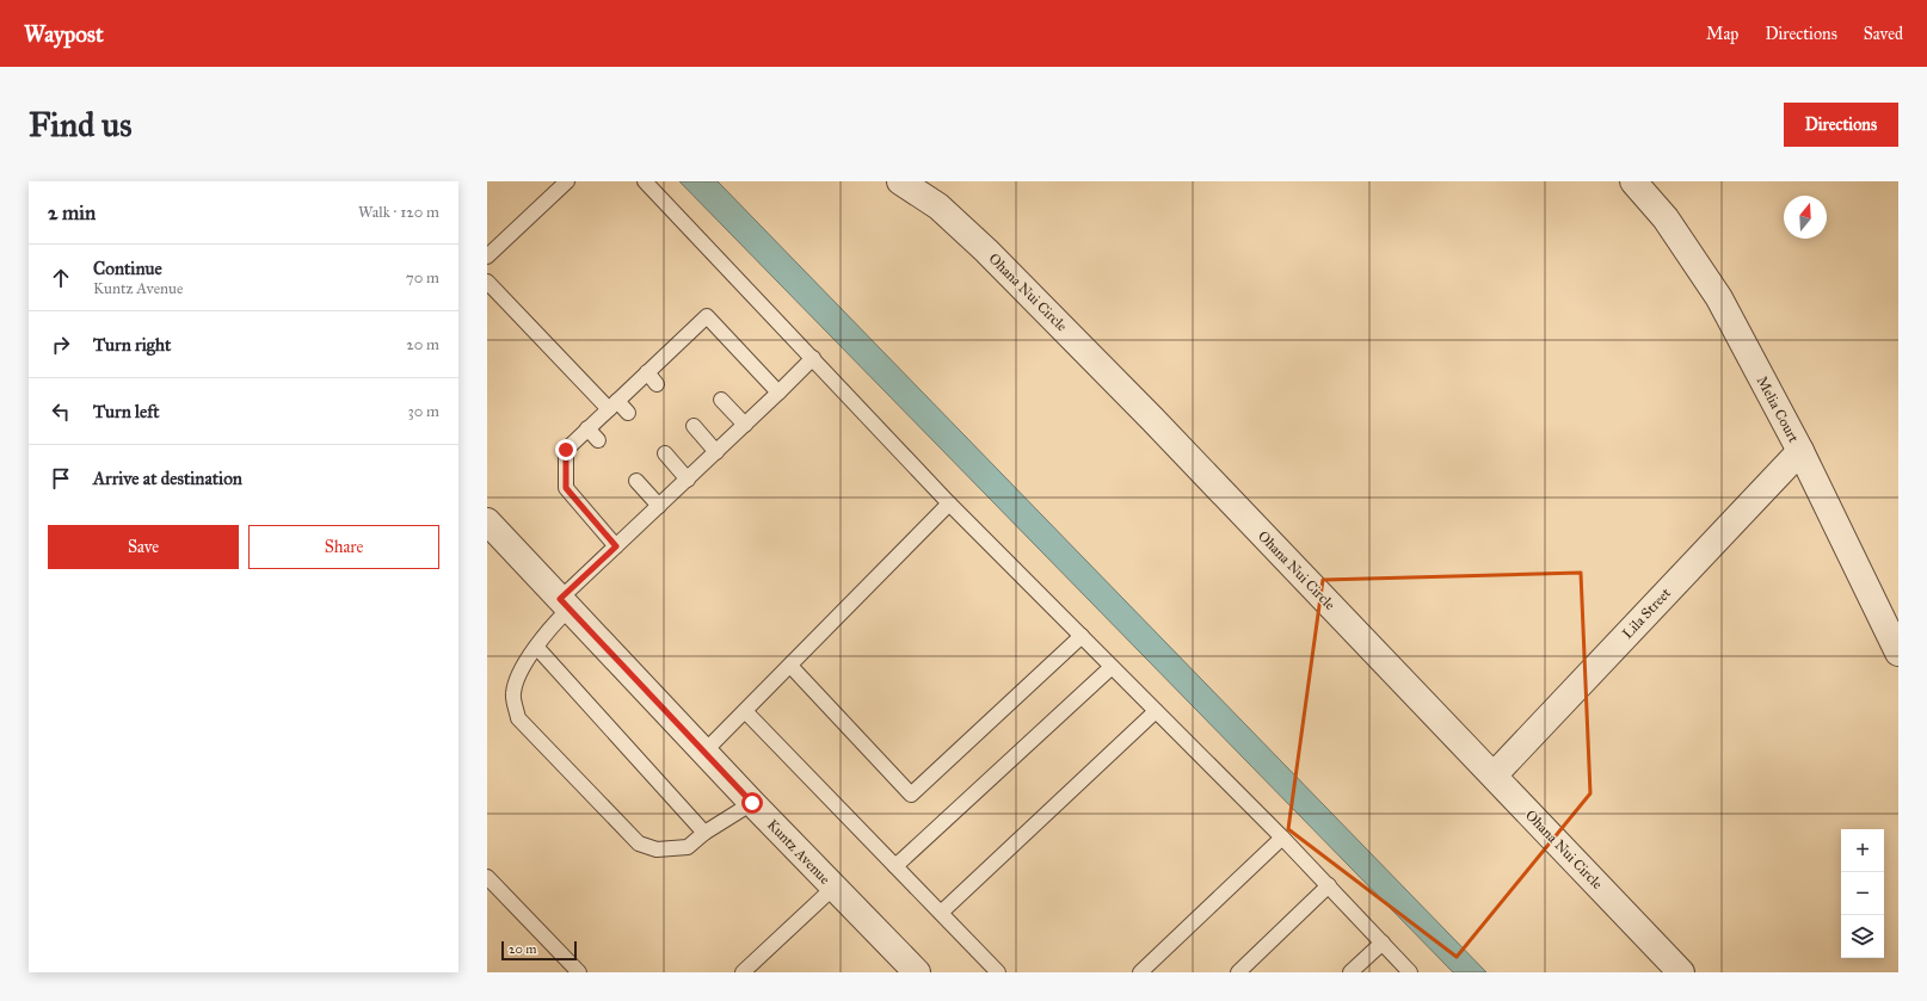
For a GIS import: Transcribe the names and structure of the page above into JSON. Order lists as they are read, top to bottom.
{
  "streets": {
    "street": [
      "Ohana Nui Circle",
      "Melia Court",
      "Lila Street",
      "Kuntz Avenue"
    ]
  },
  "crossings": [
    ["Ohana Nui Circle", "Lila Street"],
    ["Melia Court", "Lila Street"]
  ],
  "scale_bar": "20 m",
  "north": "top",
  "page": {
    "header": "Waypost",
    "nav": ["Map", "Directions", "Saved"],
    "buttons": [
      "Directions",
      ["Save", "Share"]
    ],
    "title": "Find us",
    "heading": ["2 min", "Walk · 120 m"],
    "list": [
      ["Continue", "Kuntz Avenue", "70 m"],
      ["Turn right", "20 m"],
      ["Turn left", "30 m"],
      "Arrive at destination"
    ],
    "map_buttons": ["+", "−"],
    "scale": "20 m"
  }
}
